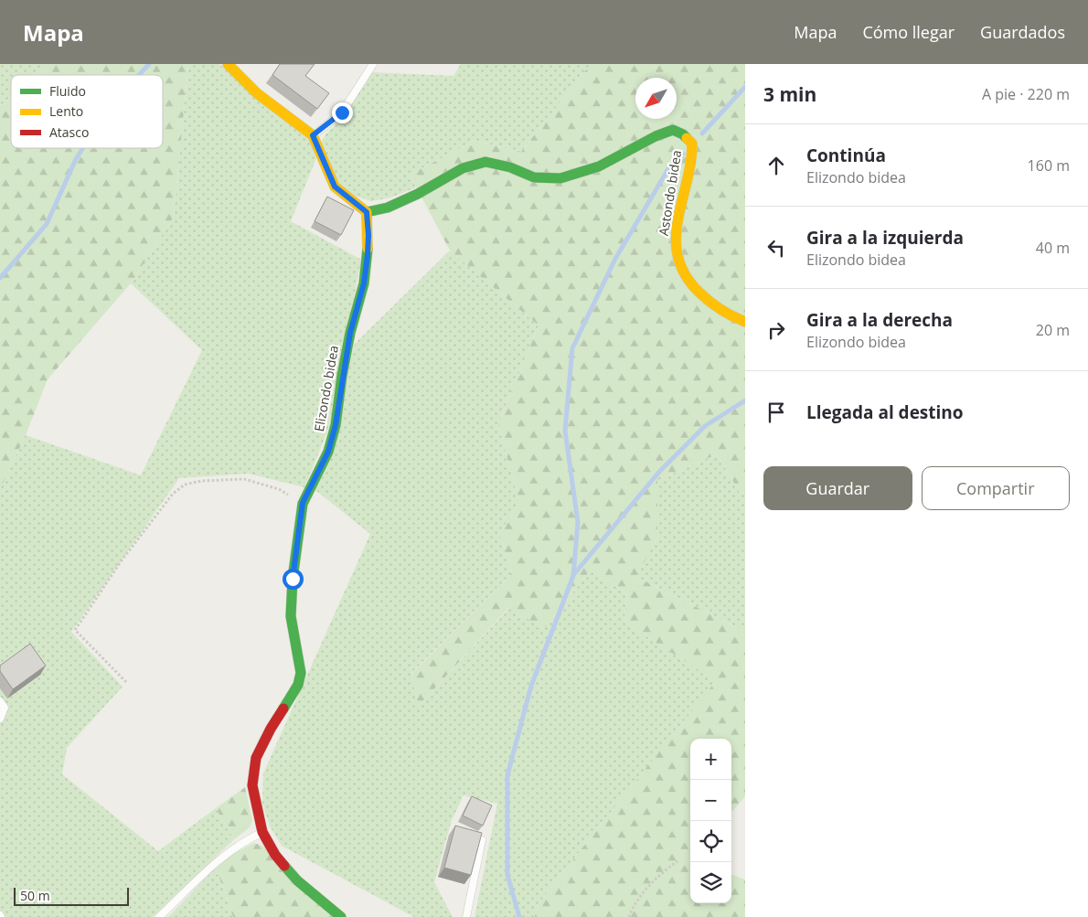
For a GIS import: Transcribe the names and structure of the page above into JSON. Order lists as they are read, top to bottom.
{
  "streets": {
    "street": ["Astondo bidea", "Elizondo bidea"]
  },
  "crossings": [
    ["Astondo bidea", "Elizondo bidea"]
  ],
  "legend": ["Fluido", "Lento", "Atasco"],
  "scale_bar": "50 m",
  "north": "bottom left",
  "page": {
    "header": "Mapa",
    "nav": ["Mapa", "Cómo llegar", "Guardados"],
    "heading": ["3 min", "A pie · 220 m"],
    "list": [
      ["Continúa", "Elizondo bidea", "160 m"],
      ["Gira a la izquierda", "Elizondo bidea", "40 m"],
      ["Gira a la derecha", "Elizondo bidea", "20 m"],
      "Llegada al destino"
    ],
    "buttons": ["Guardar", "Compartir"],
    "map_buttons": ["+", "−"],
    "scale": "50 m"
  }
}
